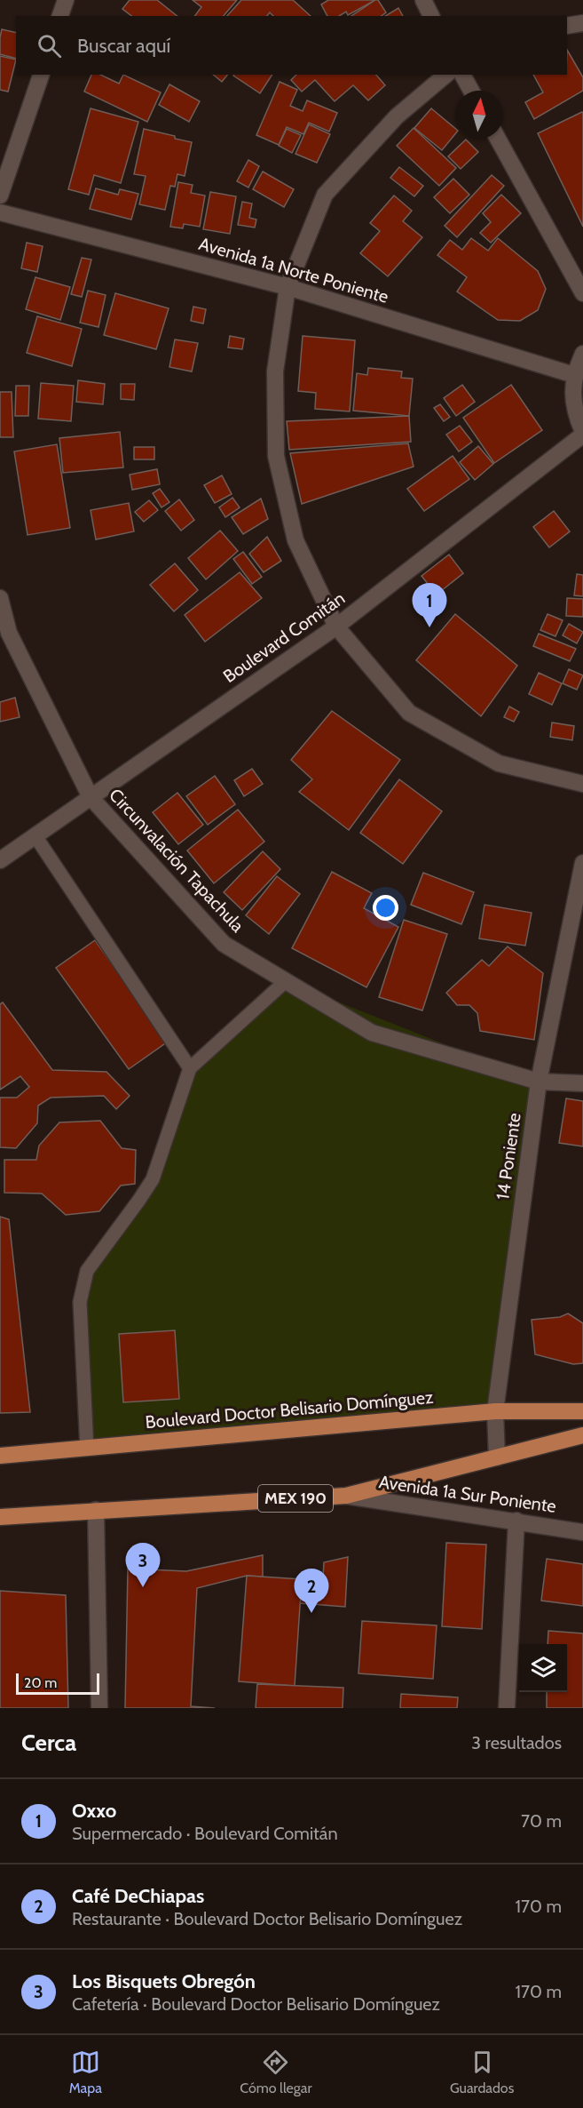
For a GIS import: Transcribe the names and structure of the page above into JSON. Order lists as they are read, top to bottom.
{
  "streets": {
    "main road": ["Boulevard Doctor Belisario Domínguez", "MEX 190"],
    "street": [
      "Avenida 1a Norte Poniente",
      "Boulevard Comitán",
      "Circunvalación Tapachula",
      "14 Poniente",
      "Avenida 1a Sur Poniente"
    ]
  },
  "crossings": [
    ["Boulevard Comitán", "Circunvalación Tapachula"],
    ["Circunvalación Tapachula", "14 Poniente"],
    ["14 Poniente", "Boulevard Doctor Belisario Domínguez"],
    ["14 Poniente", "MEX 190"],
    ["Avenida 1a Sur Poniente", "MEX 190"]
  ],
  "scale_bar": "20 m",
  "north": "top",
  "page": {
    "search": "Buscar aquí",
    "pins": ["1", "3", "2"],
    "scale": "20 m",
    "heading": ["Cerca", "3 resultados"],
    "list": [
      {
        "mark": "1",
        "name": "Oxxo",
        "note": "Supermercado · Boulevard Comitán",
        "value": "70 m"
      },
      {
        "mark": "2",
        "name": "Café DeChiapas",
        "note": "Restaurante · Boulevard Doctor Belisario Domínguez",
        "value": "170 m"
      },
      {
        "mark": "3",
        "name": "Los Bisquets Obregón",
        "note": "Cafetería · Boulevard Doctor Belisario Domínguez",
        "value": "170 m"
      }
    ],
    "nav": ["Mapa", "Cómo llegar", "Guardados"]
  }
}
